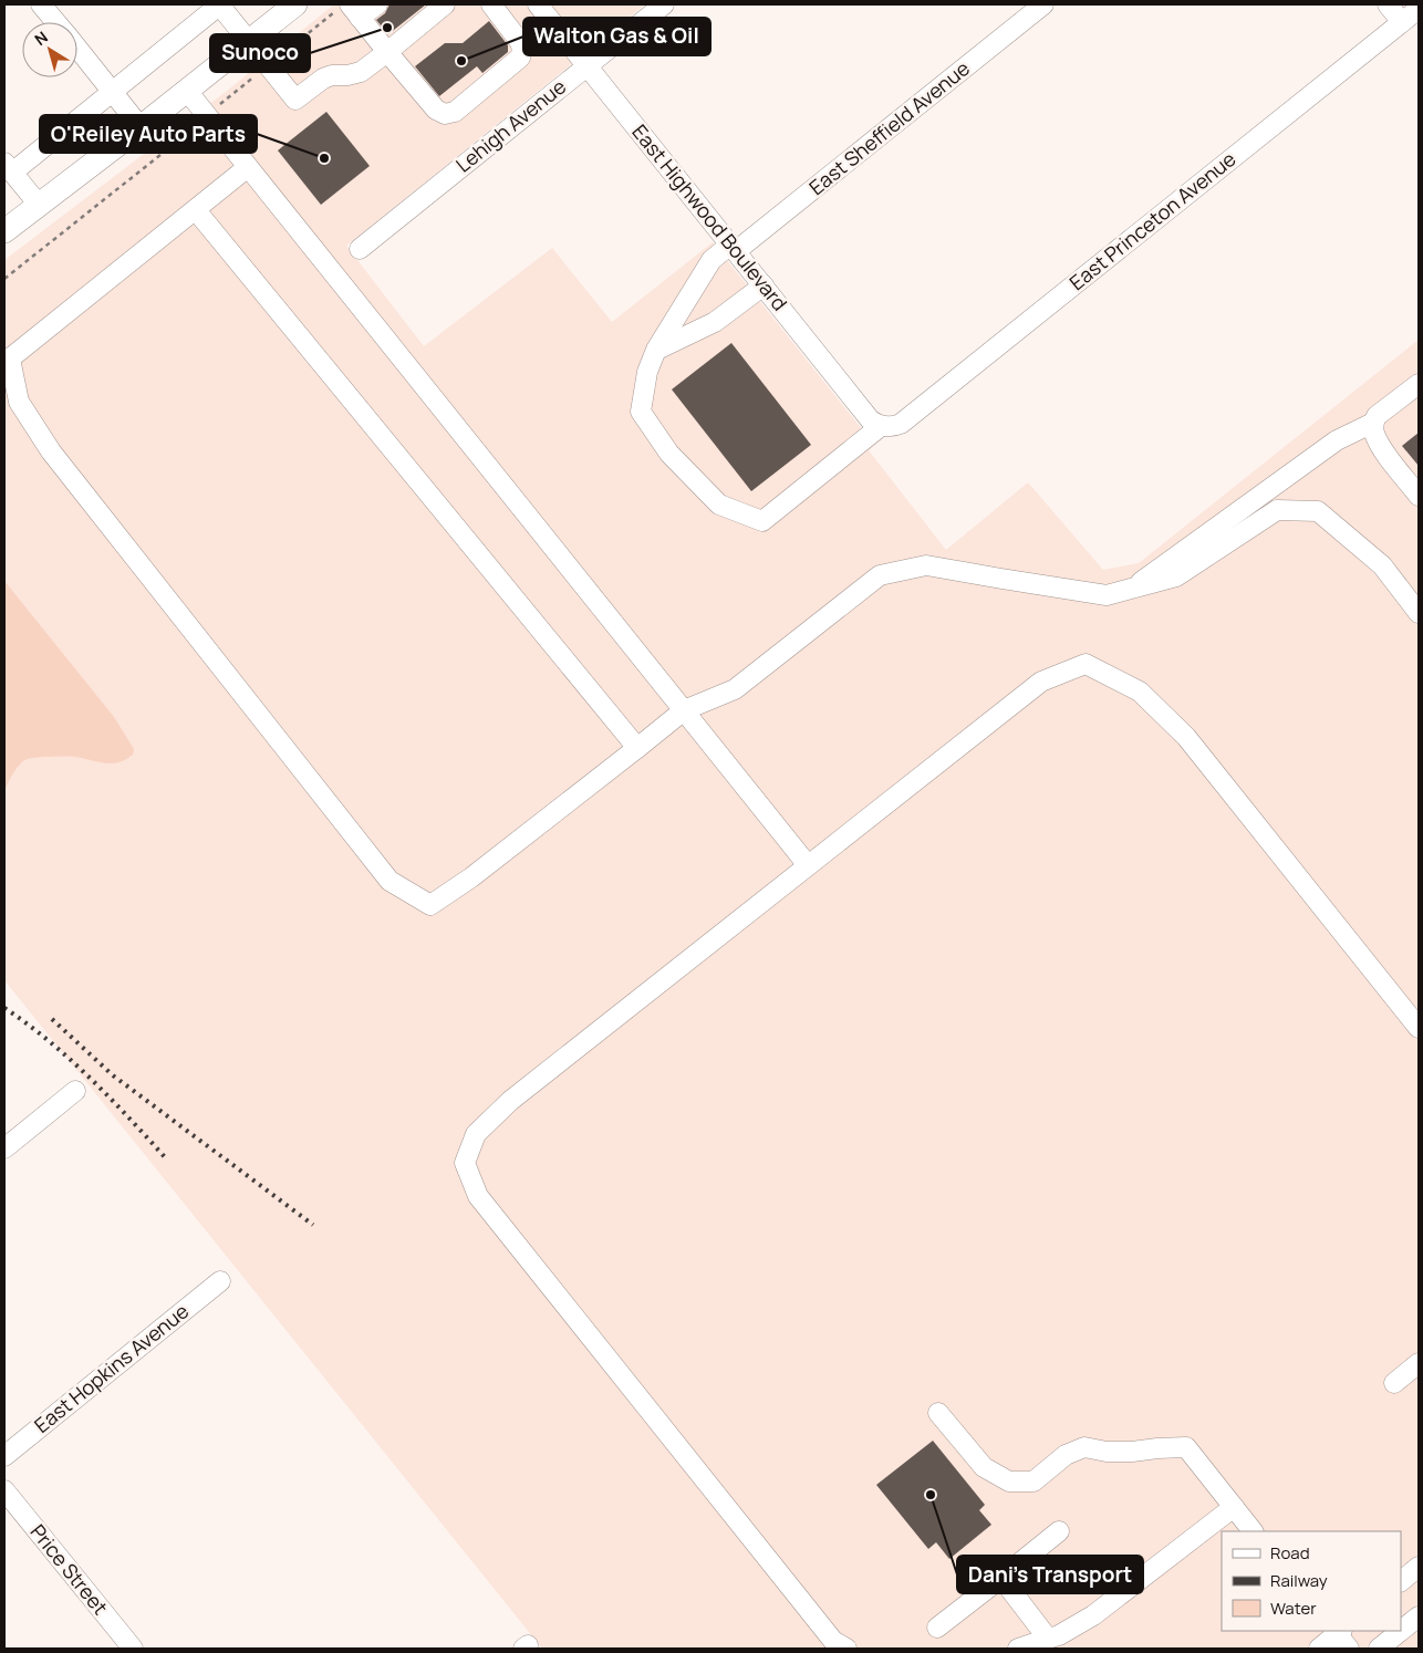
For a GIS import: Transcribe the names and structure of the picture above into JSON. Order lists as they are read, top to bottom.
{
  "streets": {
    "street": [
      "Lehigh Avenue",
      "East Sheffield Avenue",
      "East Highwood Boulevard",
      "East Princeton Avenue",
      "East Hopkins Avenue",
      "Price Street"
    ]
  },
  "crossings": [
    ["Lehigh Avenue", "East Highwood Boulevard"],
    ["East Sheffield Avenue", "East Highwood Boulevard"],
    ["East Sheffield Avenue", "East Princeton Avenue"],
    ["East Highwood Boulevard", "East Princeton Avenue"]
  ],
  "places": [
    "Sunoco",
    "Walton Gas & Oil",
    "O'Reiley Auto Parts",
    "Dani's Transport"
  ],
  "legend": ["Road", "Railway", "Water"],
  "north": "top left"
}
